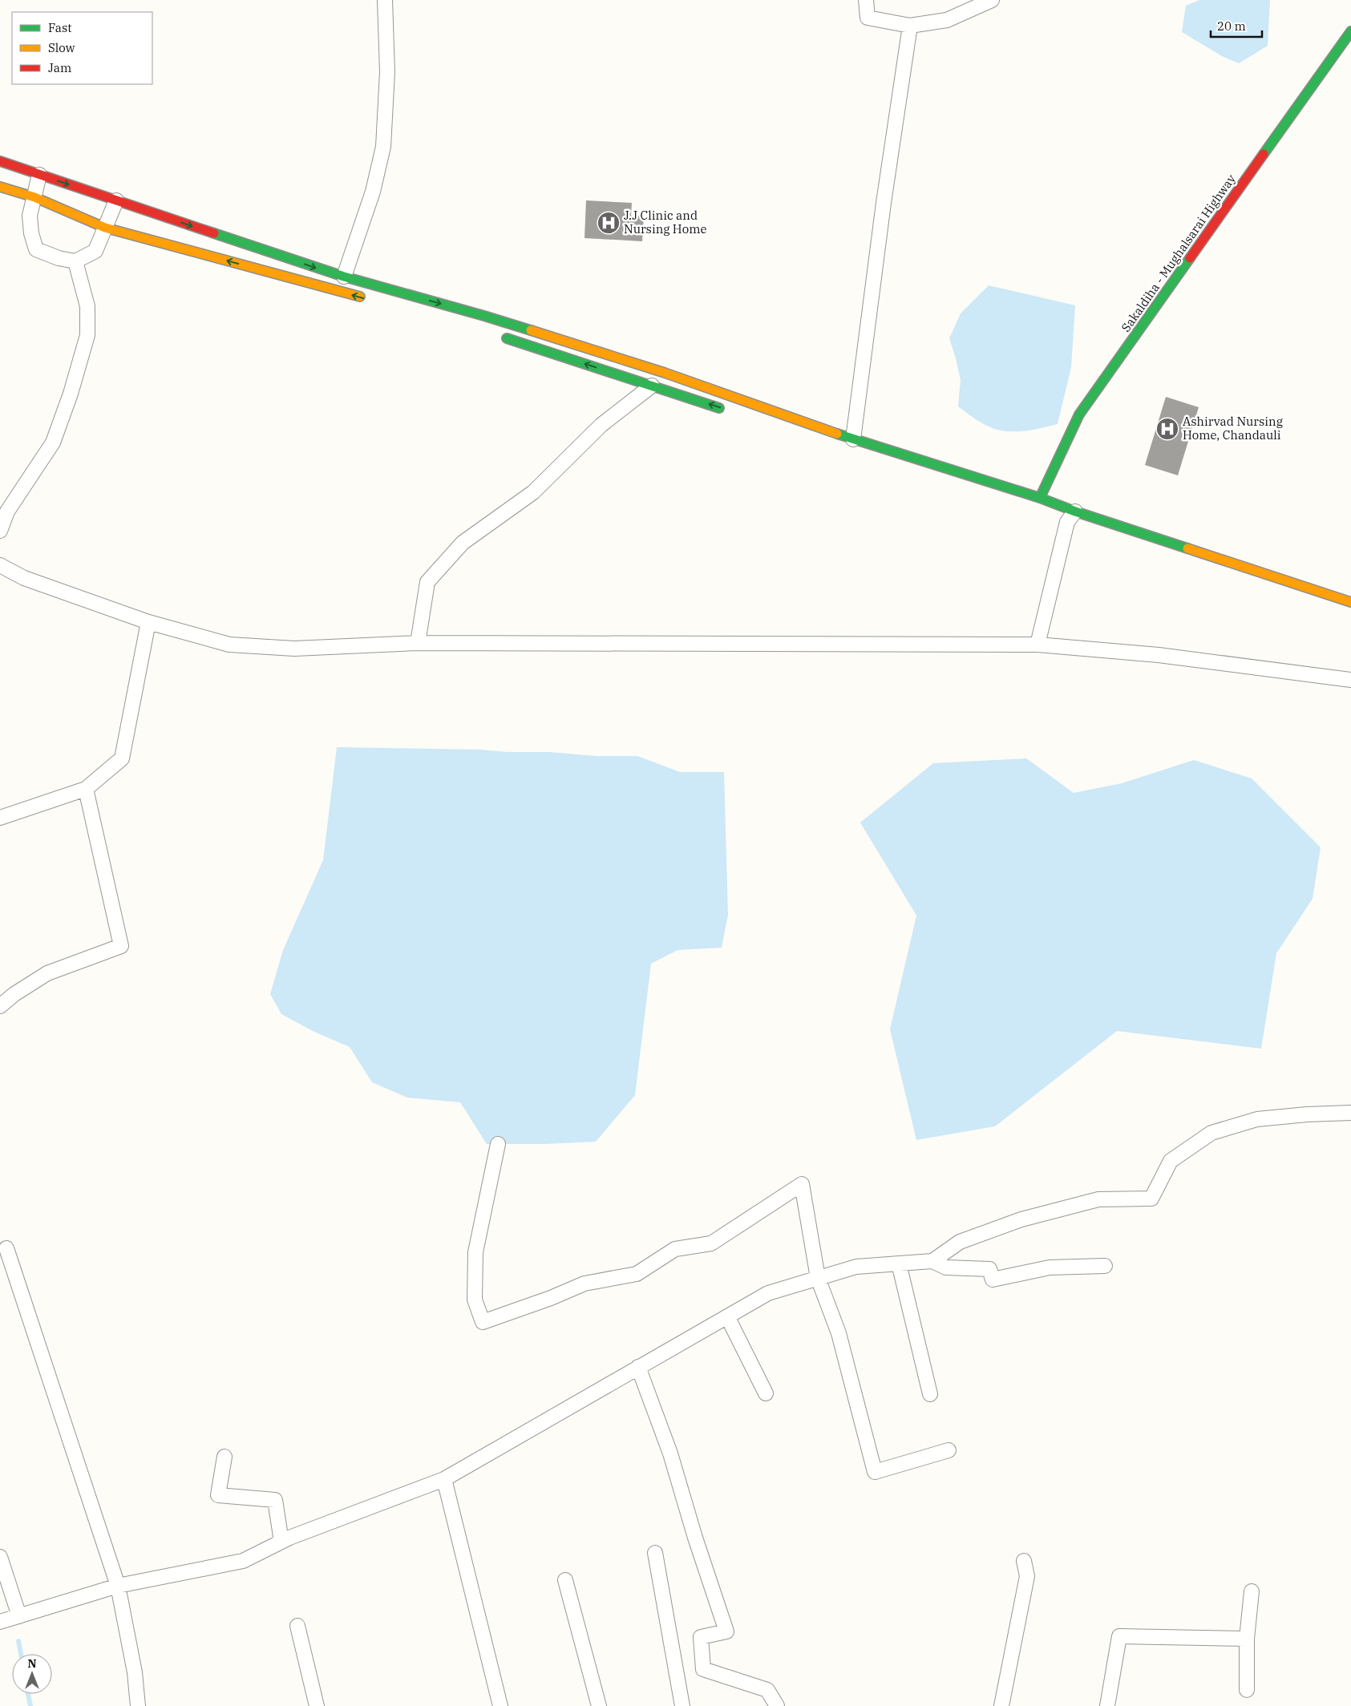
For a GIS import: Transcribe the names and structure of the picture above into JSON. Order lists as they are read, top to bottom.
{
  "streets": {
    "main road": ["Sakaldiha - Mughalsarai Highway"]
  },
  "places": {
    "hospital": ["J.J Clinic and Nursing Home", "Ashirvad Nursing Home, Chandauli"]
  },
  "legend": ["Fast", "Slow", "Jam"],
  "scale_bar": "20 m",
  "north": "top"
}
